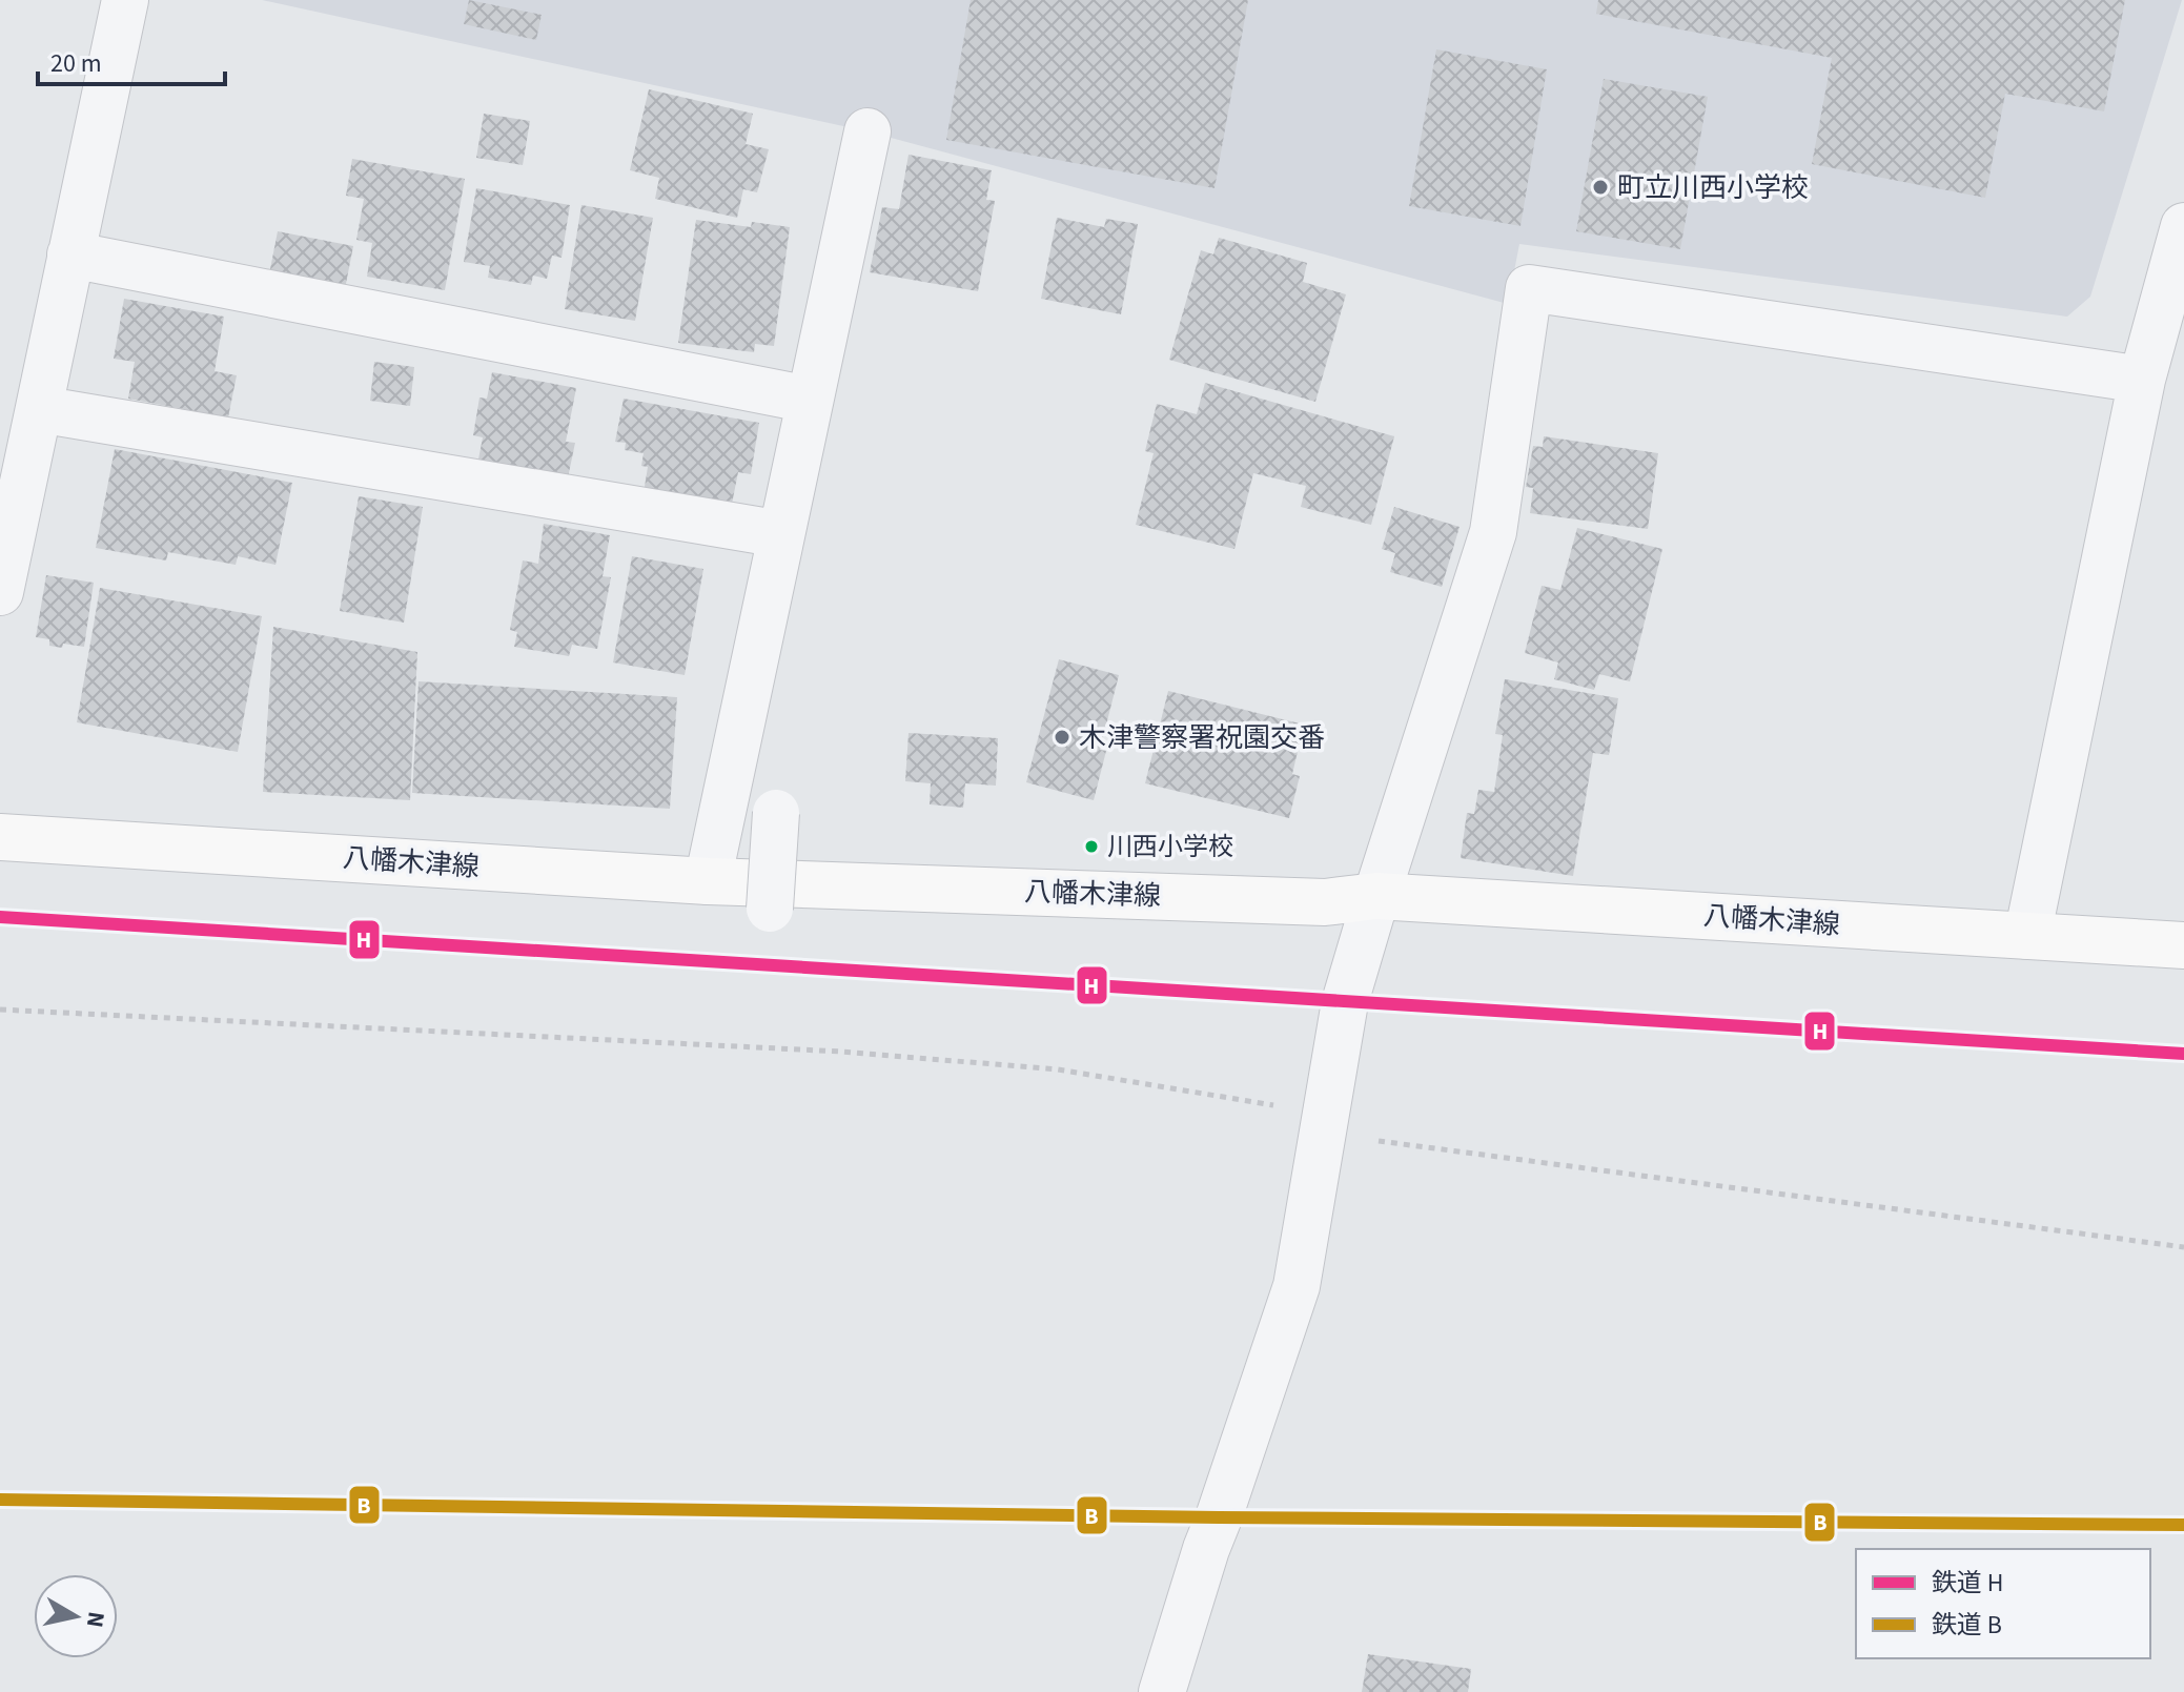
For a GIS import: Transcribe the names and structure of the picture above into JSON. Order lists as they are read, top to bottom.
{
  "streets": {
    "main road": ["八幡木津線"]
  },
  "places": ["町立川西小学校", "木津警察署祝園交番", "川西小学校"],
  "lines": ["rail line H", "rail line B"],
  "legend": ["鉄道 H", "鉄道 B"],
  "scale_bar": "20 m",
  "north": "right"
}
